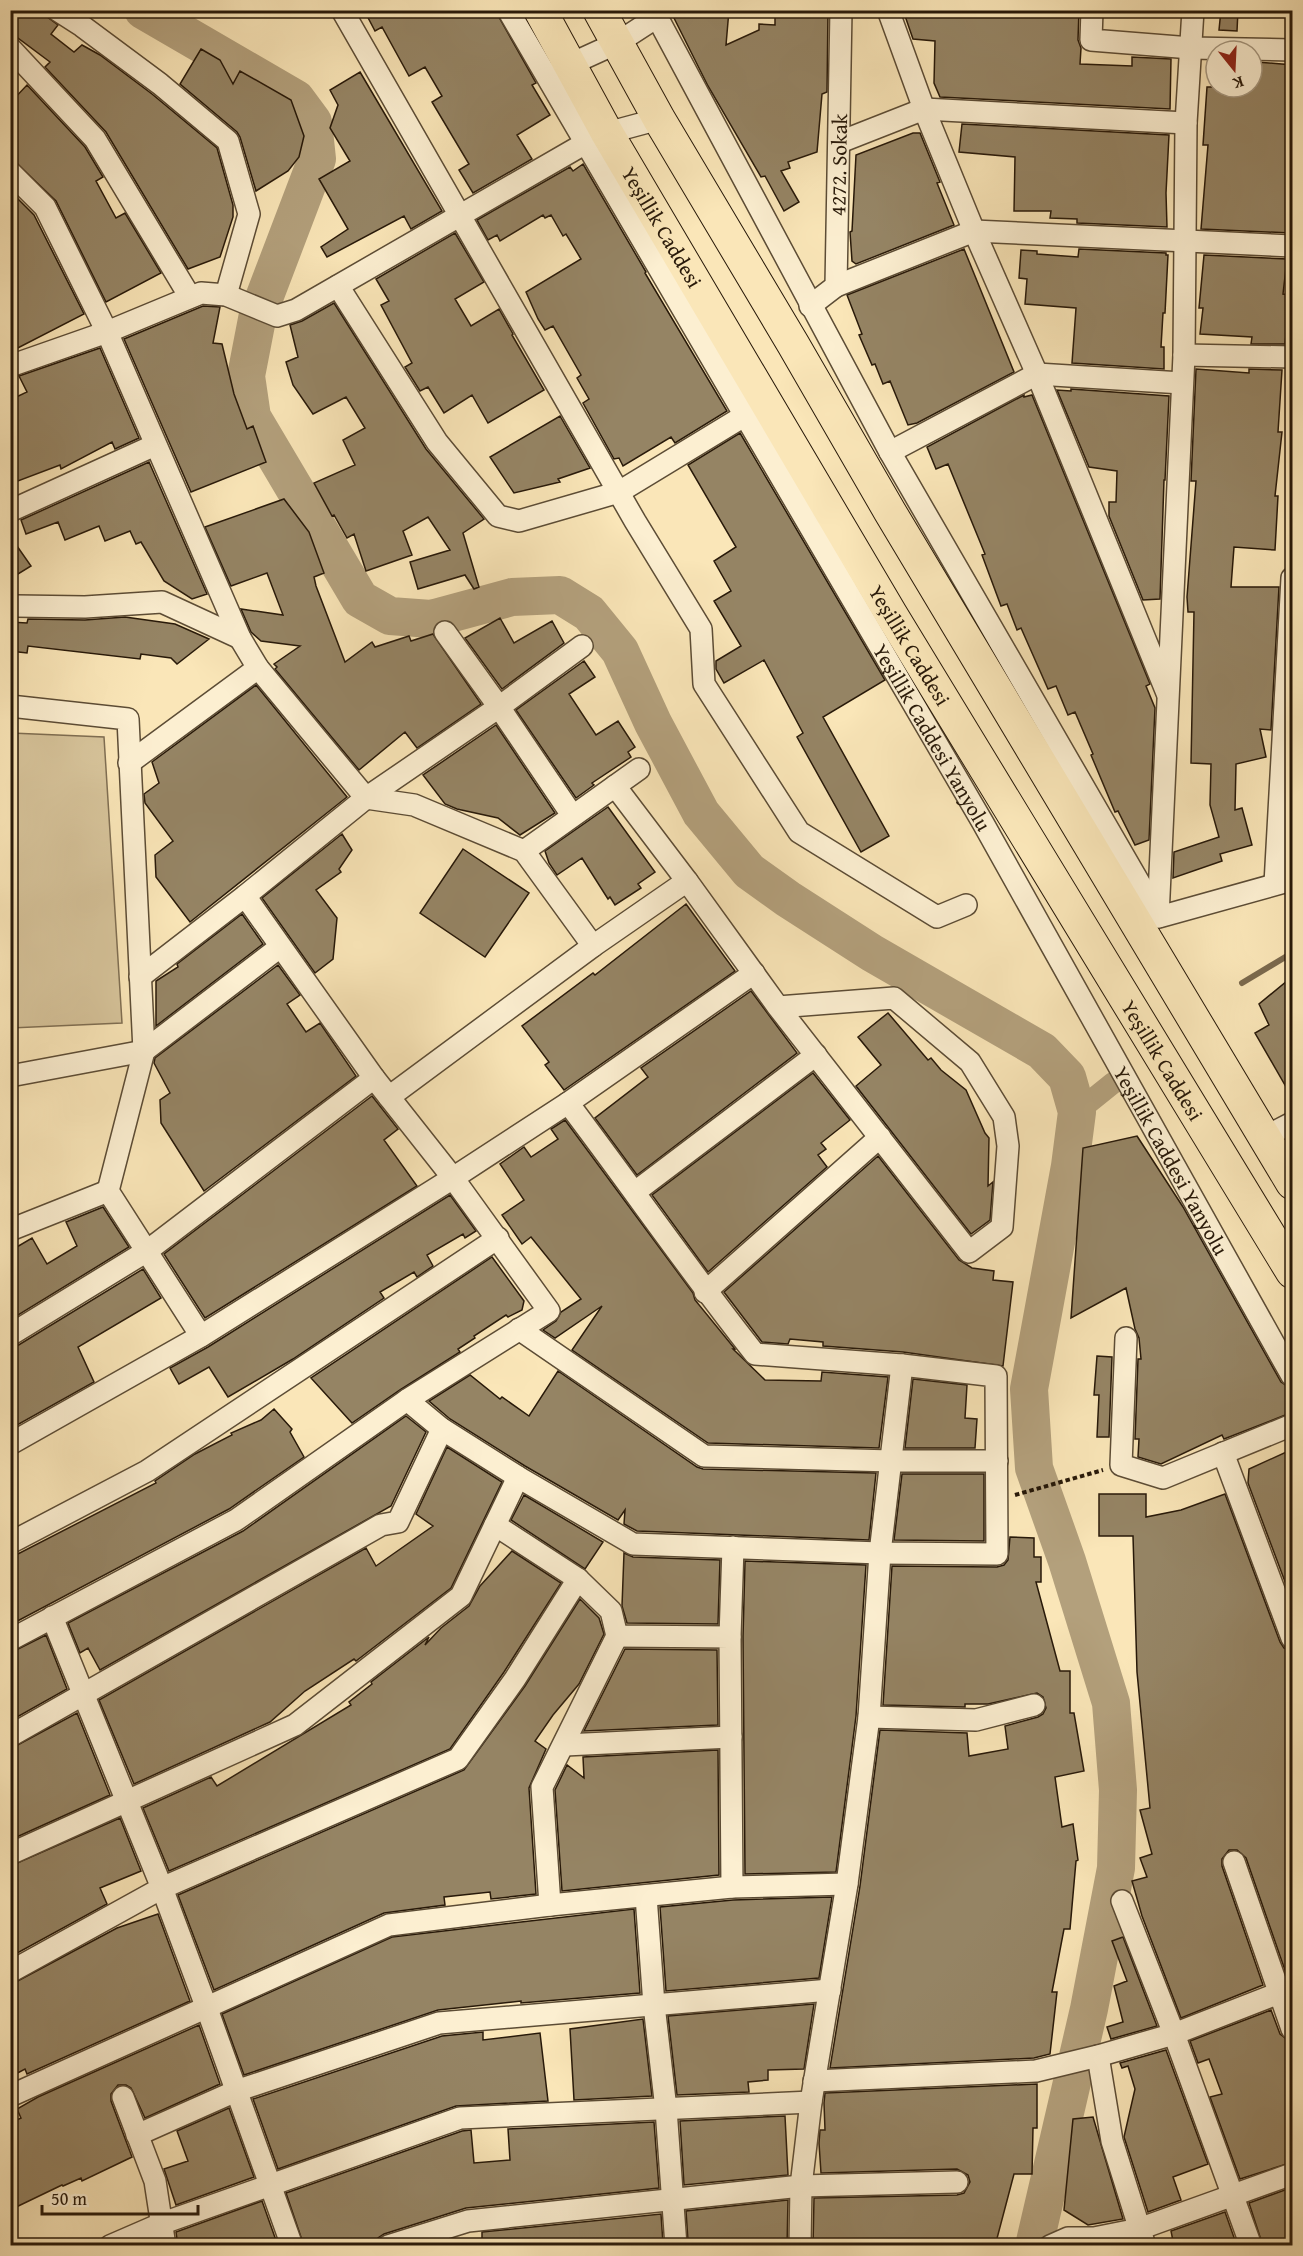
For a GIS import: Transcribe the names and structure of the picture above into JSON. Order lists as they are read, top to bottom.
{
  "streets": {
    "highway": ["Yeşillik Caddesi"],
    "street": ["4272. Sokak", "Yeşillik Caddesi Yanyolu"]
  },
  "crossings": [
    ["Yeşillik Caddesi", "Yeşillik Caddesi Yanyolu"]
  ],
  "scale_bar": "50 m",
  "north": "bottom"
}
